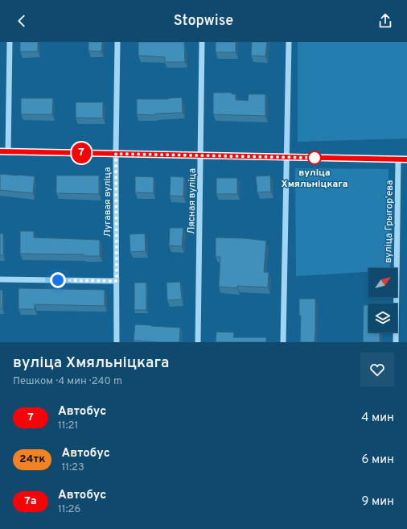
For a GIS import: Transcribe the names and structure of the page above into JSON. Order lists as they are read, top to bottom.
{
  "streets": {
    "street": ["Лясная вуліца", "Лугавая вуліца", "вуліца Грыгорʼева"]
  },
  "places": ["вуліца Хмяльніцкага"],
  "lines": ["bus line 7"],
  "north": "top right",
  "page": {
    "header": "Stopwise",
    "on_map": "7",
    "heading": ["вуліца Хмяльніцкага", "Пешком · 4 мин · 240 m"],
    "list": [
      {
        "mark": "7",
        "name": "Автобус",
        "note": "11:21",
        "value": "4 мин"
      },
      {
        "mark": "24тк",
        "name": "Автобус",
        "note": "11:23",
        "value": "6 мин"
      },
      {
        "mark": "7а",
        "name": "Автобус",
        "note": "11:26",
        "value": "9 мин"
      }
    ]
  }
}
